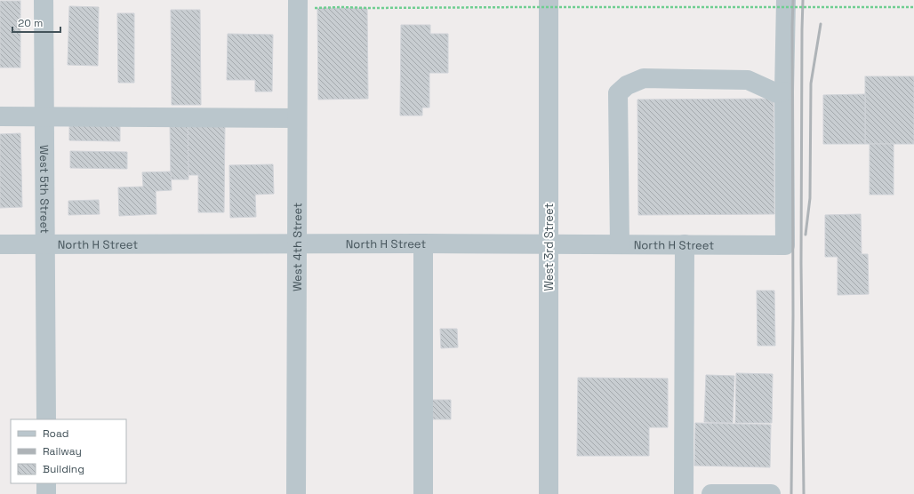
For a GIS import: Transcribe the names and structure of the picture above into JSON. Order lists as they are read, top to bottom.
{
  "streets": {
    "street": [
      "West 5th Street",
      "North H Street",
      "West 4th Street",
      "West 3rd Street"
    ]
  },
  "crossings": [
    ["West 5th Street", "North H Street"],
    ["North H Street", "West 4th Street"],
    ["North H Street", "West 3rd Street"]
  ],
  "legend": ["Road", "Railway", "Building"],
  "scale_bar": "20 m"
}
